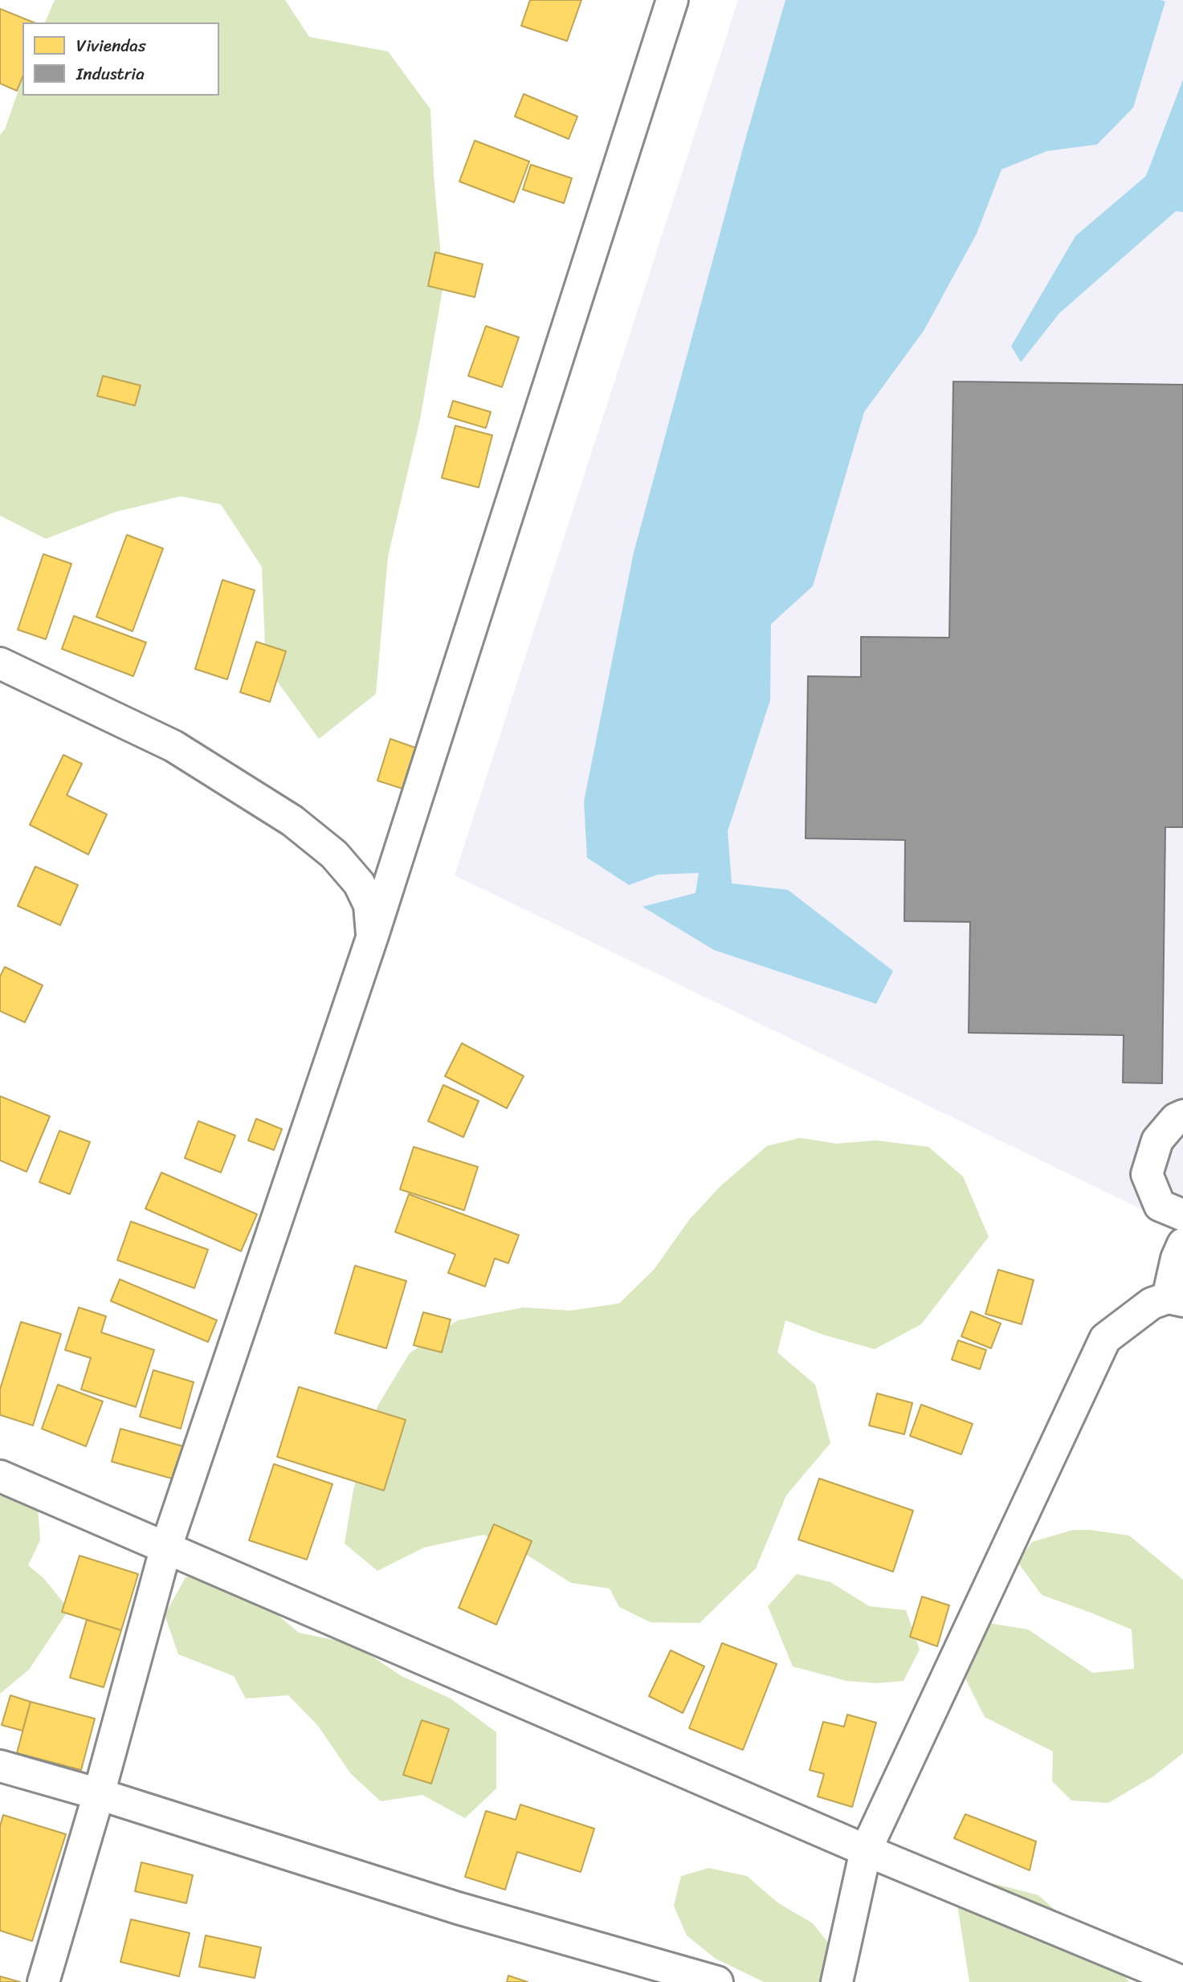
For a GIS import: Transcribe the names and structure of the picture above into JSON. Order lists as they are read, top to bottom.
{
  "legend": ["Viviendas", "Industria"]
}
